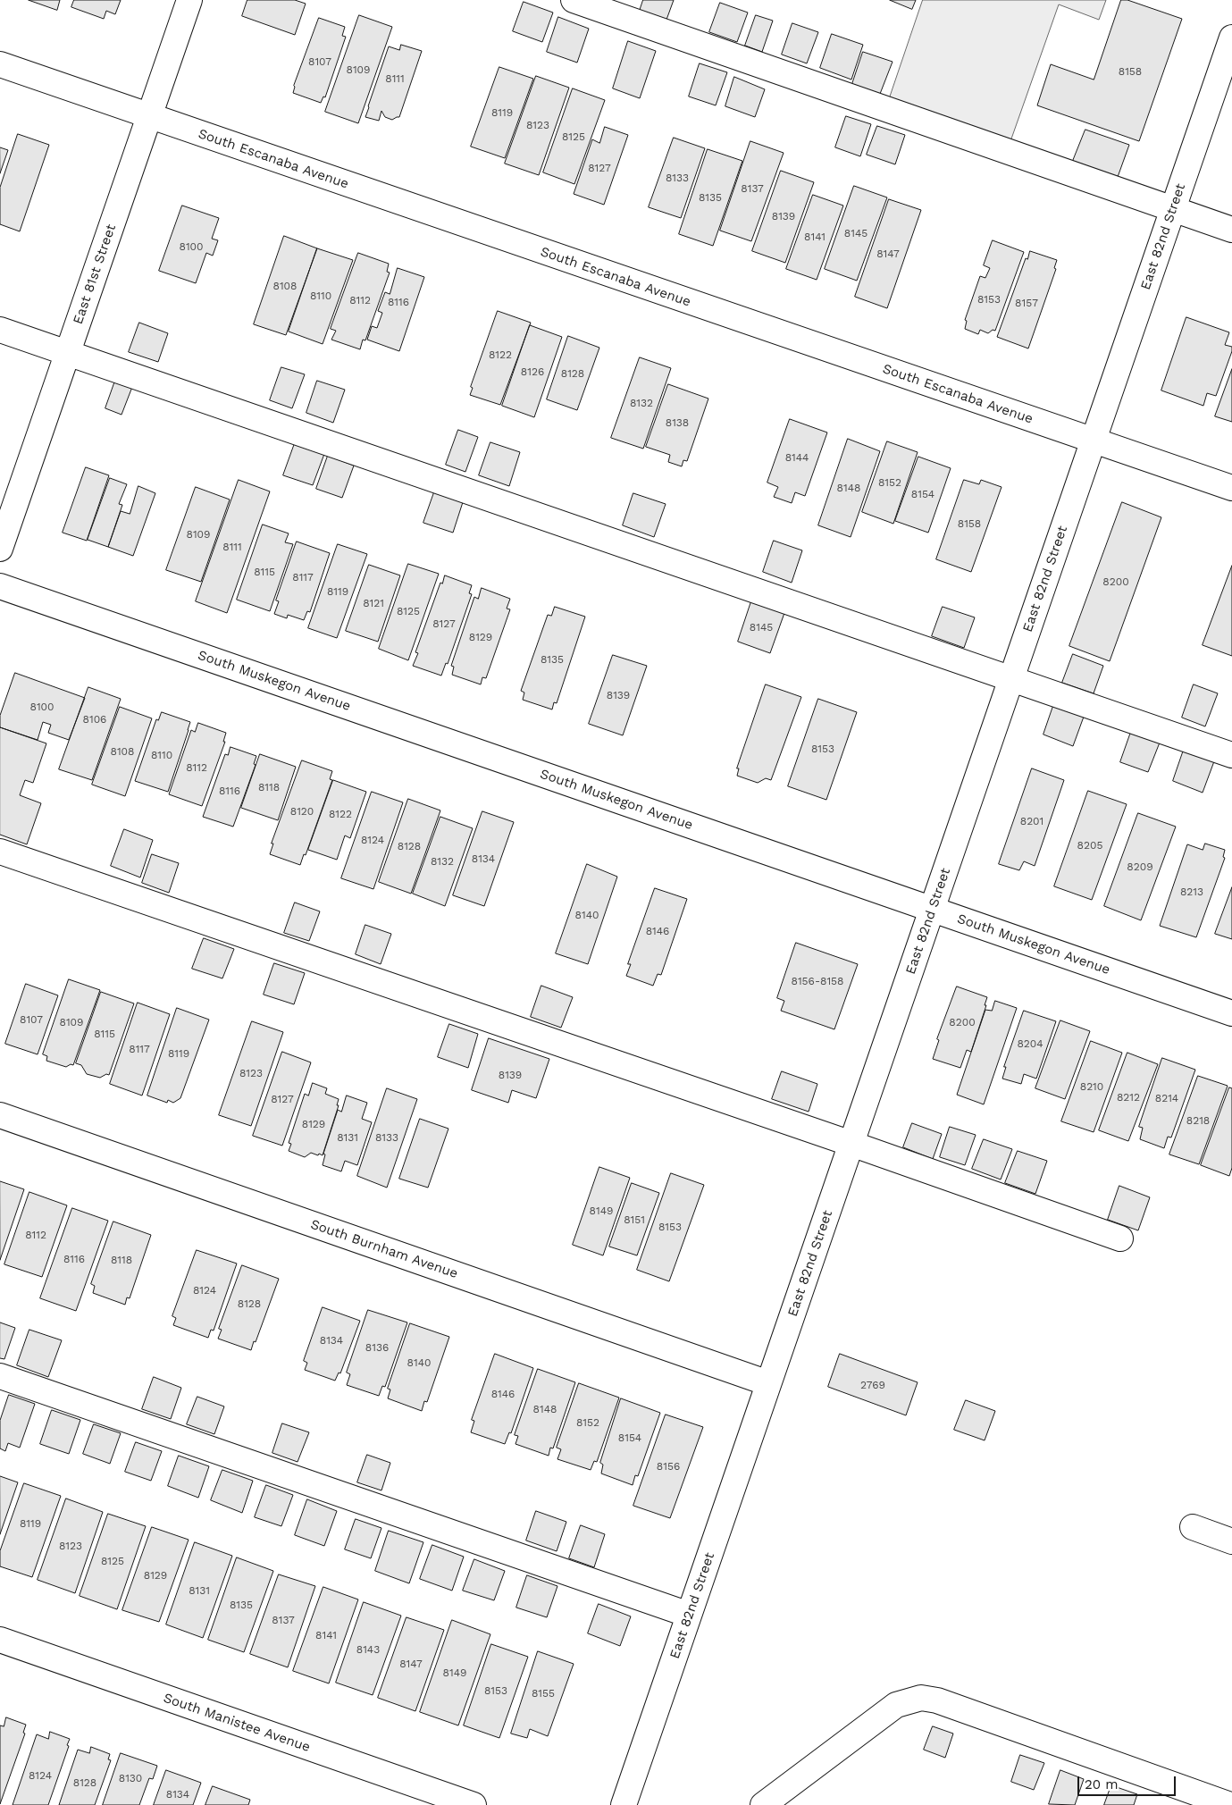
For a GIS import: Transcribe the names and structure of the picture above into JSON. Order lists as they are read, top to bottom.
{
  "streets": {
    "street": [
      "South Escanaba Avenue",
      "East 82nd Street",
      "East 81st Street",
      "South Muskegon Avenue",
      "South Burnham Avenue",
      "South Manistee Avenue"
    ]
  },
  "crossings": [
    ["South Escanaba Avenue", "East 82nd Street"],
    ["South Escanaba Avenue", "East 81st Street"],
    ["East 82nd Street", "South Muskegon Avenue"],
    ["East 82nd Street", "South Burnham Avenue"]
  ],
  "house_numbers": [
    "8107",
    "8109",
    "8158",
    "8111",
    "8119",
    "8123",
    "8125",
    "8127",
    "8133",
    "8137",
    "8135",
    "8139",
    "8145",
    "8141",
    "8100",
    "8147",
    "8108",
    "8110",
    "8153",
    "8112",
    "8116",
    "8157",
    "8122",
    "8126",
    "8128",
    "8132",
    "8138",
    "8144",
    "8152",
    "8148",
    "8154",
    "8158",
    "8109",
    "8111",
    "8115",
    "8117",
    "8200",
    "8119",
    "8121",
    "8125",
    "8127",
    "8145",
    "8129",
    "8135",
    "8139",
    "8100",
    "8106",
    "8153",
    "8108",
    "8110",
    "8112",
    "8118",
    "8116",
    "8120",
    "8122",
    "8201",
    "8124",
    "8205",
    "8128",
    "8134",
    "8132",
    "8209",
    "8213",
    "8140",
    "8146",
    "8156-8158",
    "8107",
    "8109",
    "8200",
    "8115",
    "8204",
    "8117",
    "8119",
    "8123",
    "8139",
    "8210",
    "8212",
    "8214",
    "8127",
    "8218",
    "8129",
    "8131",
    "8133",
    "8149",
    "8151",
    "8153",
    "8112",
    "8116",
    "8118",
    "8124",
    "8128",
    "8134",
    "8136",
    "8140",
    "2769",
    "8146",
    "8148",
    "8152",
    "8154",
    "8156",
    "8119",
    "8123",
    "8125",
    "8129",
    "8131",
    "8135",
    "8137",
    "8141",
    "8143",
    "8147",
    "8149",
    "8153",
    "8155",
    "8124",
    "8130",
    "8128",
    "8134"
  ],
  "scale_bar": "20 m"
}
